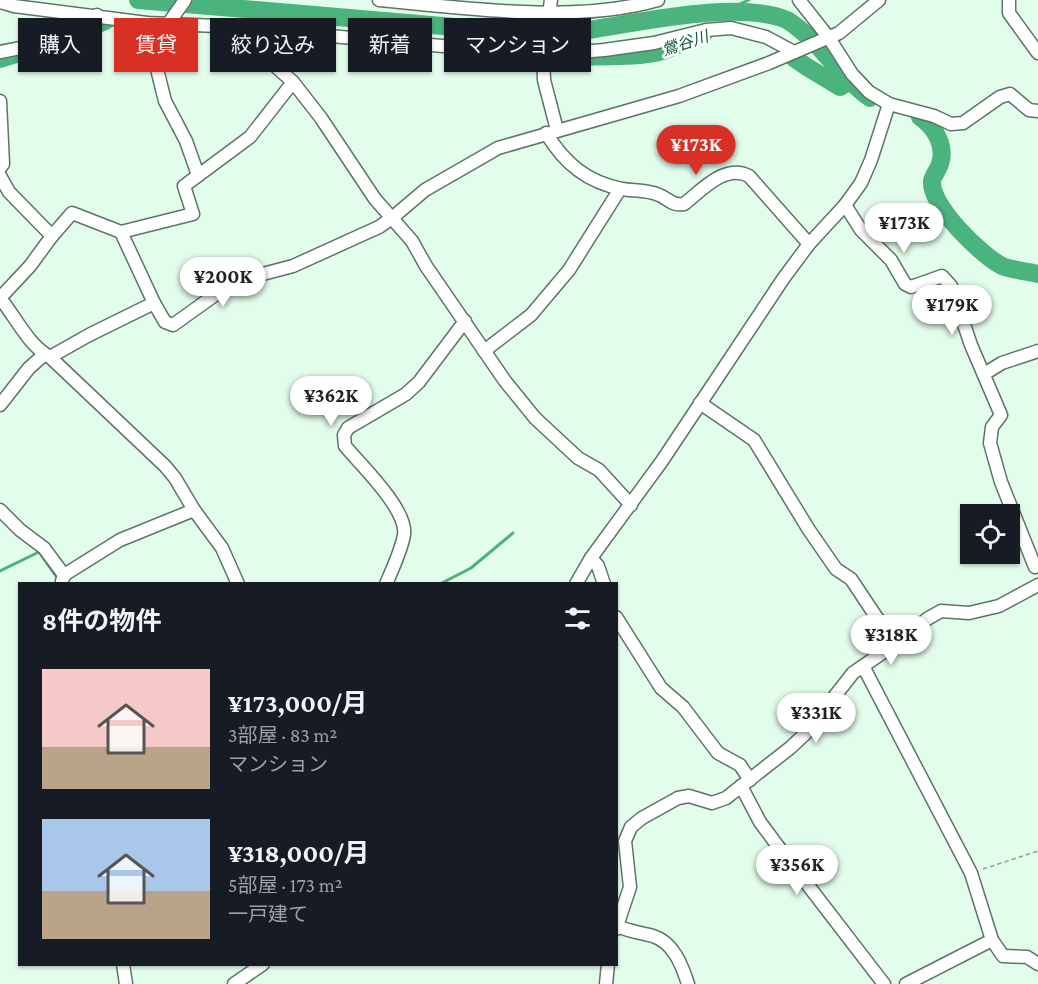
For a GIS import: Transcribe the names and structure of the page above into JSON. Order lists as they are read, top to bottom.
{
  "water": ["鶯谷川"],
  "page": {
    "chip": [
      "購入",
      "賃貸",
      "絞り込み",
      "新着",
      "マンション"
    ],
    "price": [
      "¥173K",
      "¥173K",
      "¥200K",
      "¥179K",
      "¥362K",
      "¥318K",
      "¥331K",
      "¥356K"
    ],
    "heading": "8件の物件",
    "list": [
      {
        "name": "¥173,000/月",
        "note": "3部屋 · 83 m² · マンション"
      },
      {
        "name": "¥318,000/月",
        "note": "5部屋 · 173 m² · 一戸建て"
      }
    ]
  }
}
